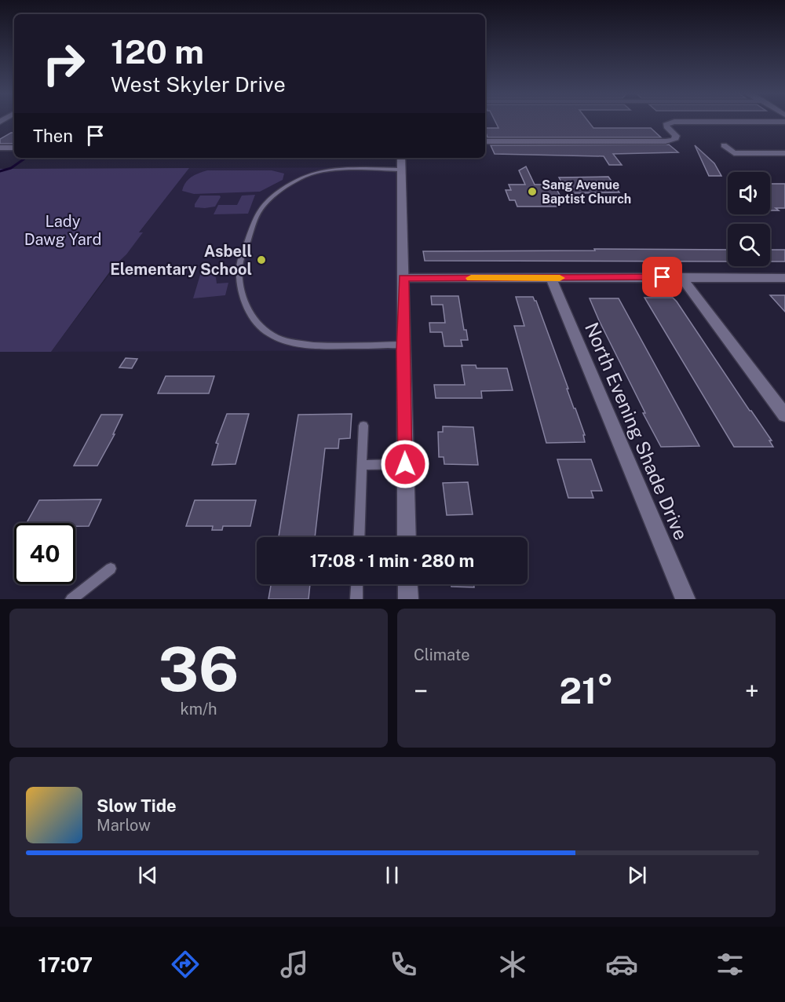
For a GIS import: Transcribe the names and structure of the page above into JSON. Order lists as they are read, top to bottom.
{
  "streets": {
    "street": ["North Evening Shade Drive"]
  },
  "parks": ["Lady Dawg Yard"],
  "places": ["Sang Avenue Baptist Church", "Asbell Elementary School"],
  "page": {
    "turn": ["120 m", "West Skyler Drive"],
    "then": "Then",
    "limit": "40",
    "trip": "17:08 · 1 min · 280 m",
    "tile": [
      ["36", "km/h"],
      "Climate"
    ],
    "heat": ["−", "21°", "+"],
    "song": ["Slow Tide", "Marlow"],
    "tabs": "17:07"
  }
}
